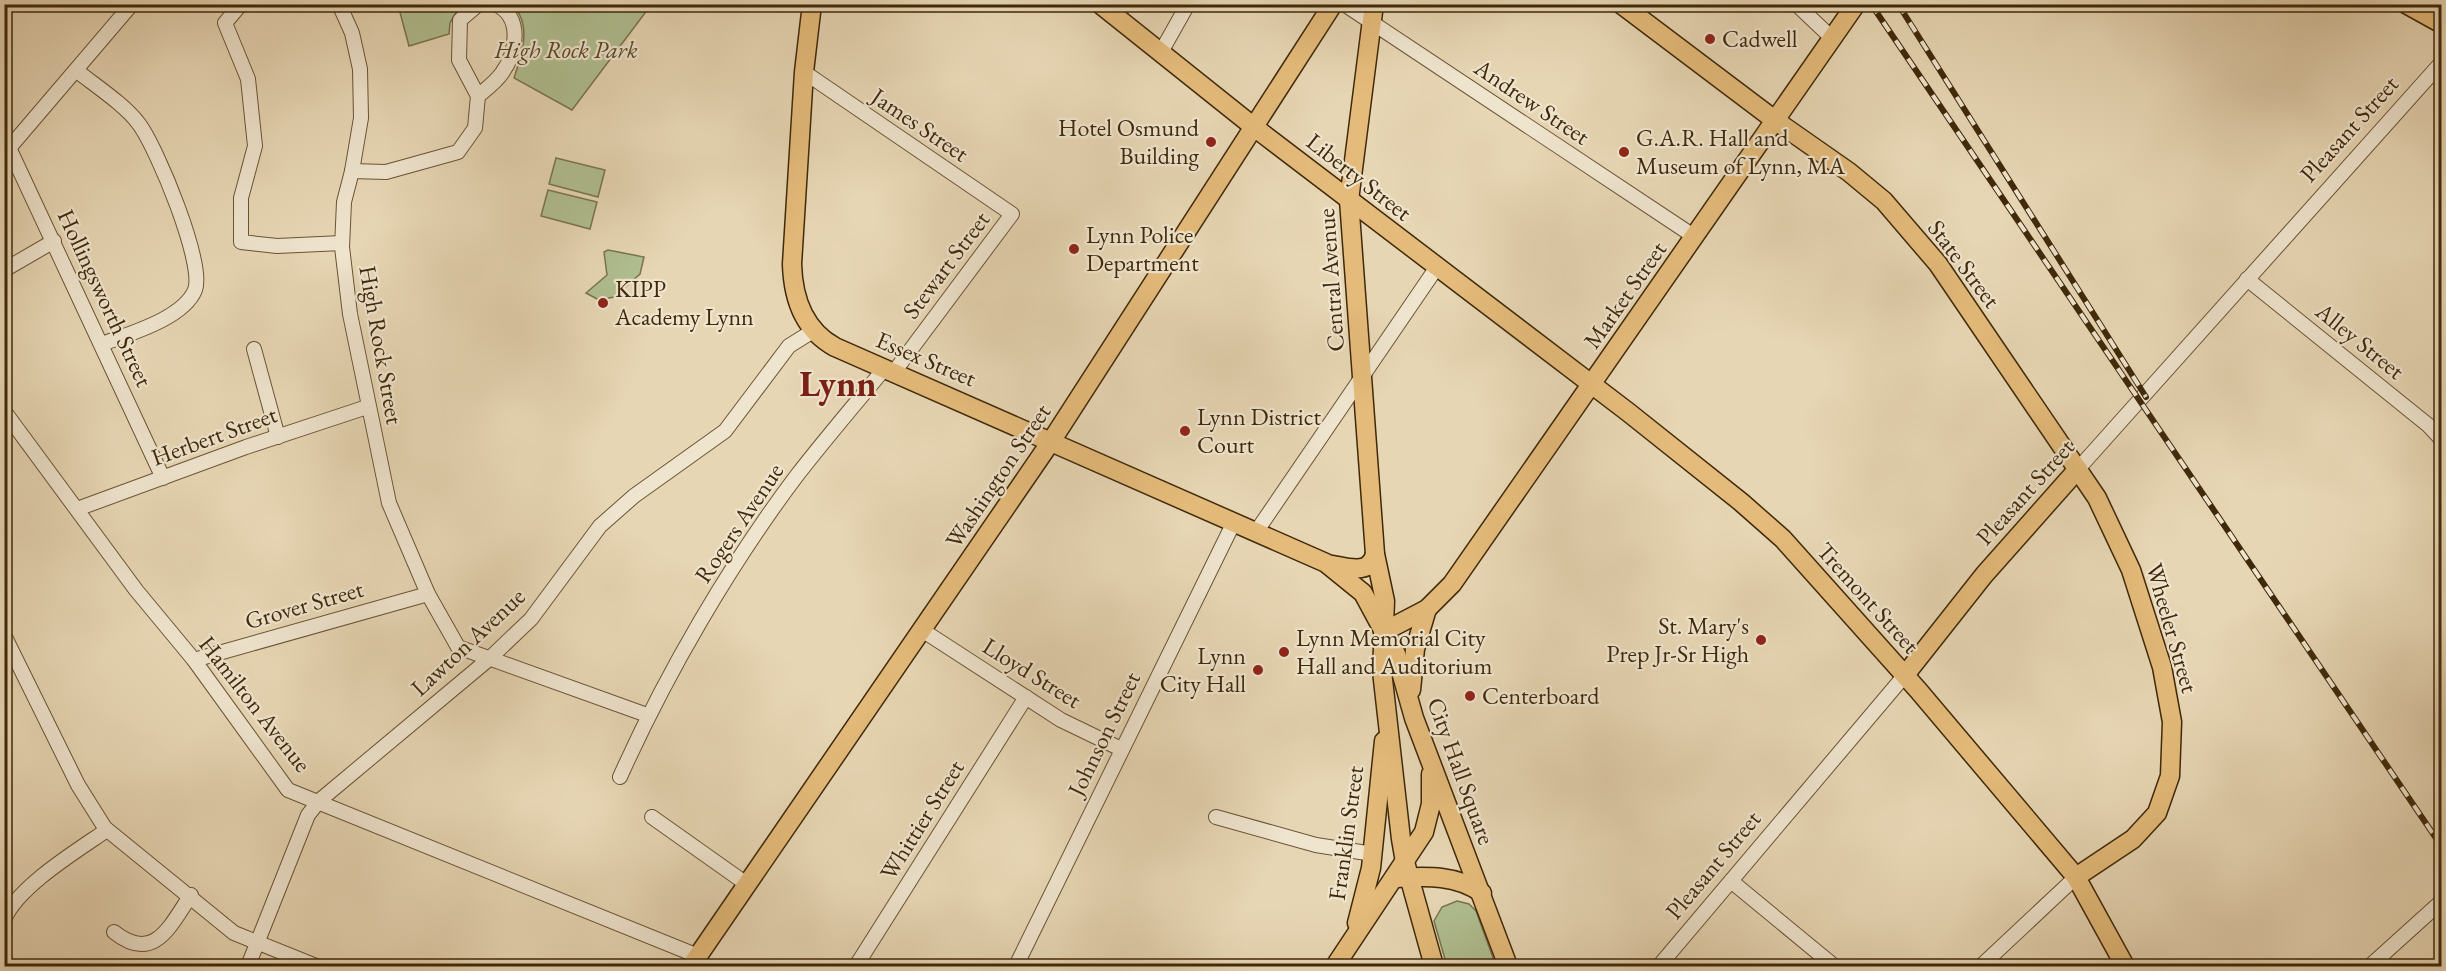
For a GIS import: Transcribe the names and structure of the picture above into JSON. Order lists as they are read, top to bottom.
{
  "streets": {
    "main road": [
      "Pleasant Street",
      "Liberty Street",
      "State Street",
      "Central Avenue",
      "Market Street",
      "Essex Street",
      "Washington Street",
      "Tremont Street",
      "Wheeler Street",
      "City Hall Square",
      "Franklin Street"
    ],
    "street": [
      "Andrew Street",
      "James Street",
      "Stewart Street",
      "Hollingsworth Street",
      "Alley Street",
      "High Rock Street",
      "Herbert Street",
      "Rogers Avenue",
      "Grover Street",
      "Lawton Avenue",
      "Lloyd Street",
      "Hamilton Avenue",
      "Johnson Street",
      "Whittier Street"
    ]
  },
  "crossings": [
    ["Andrew Street", "Central Avenue"],
    ["Andrew Street", "Market Street"],
    ["James Street", "Stewart Street"],
    ["James Street", "Essex Street"],
    ["Pleasant Street", "State Street"],
    ["Pleasant Street", "Alley Street"],
    ["Pleasant Street", "Tremont Street"],
    ["Pleasant Street", "Wheeler Street"],
    ["Liberty Street", "Central Avenue"],
    ["Liberty Street", "Market Street"],
    ["Liberty Street", "Washington Street"],
    ["Liberty Street", "Tremont Street"],
    ["State Street", "Market Street"],
    ["State Street", "Wheeler Street"],
    ["Stewart Street", "Essex Street"],
    ["Stewart Street", "Rogers Avenue"],
    ["Central Avenue", "City Hall Square"],
    ["Market Street", "Tremont Street"],
    ["Market Street", "City Hall Square"],
    ["Hollingsworth Street", "Herbert Street"],
    ["High Rock Street", "Herbert Street"],
    ["High Rock Street", "Grover Street"],
    ["High Rock Street", "Lawton Avenue"],
    ["Essex Street", "Washington Street"],
    ["Essex Street", "Rogers Avenue"],
    ["Essex Street", "Lawton Avenue"],
    ["Essex Street", "Johnson Street"],
    ["Essex Street", "City Hall Square"],
    ["Herbert Street", "Hamilton Avenue"],
    ["Washington Street", "Lloyd Street"],
    ["Washington Street", "Hamilton Avenue"],
    ["Tremont Street", "Wheeler Street"],
    ["Grover Street", "Hamilton Avenue"],
    ["Lawton Avenue", "Hamilton Avenue"],
    ["Lloyd Street", "Johnson Street"],
    ["Lloyd Street", "Whittier Street"],
    ["City Hall Square", "Franklin Street"]
  ],
  "districts": ["Lynn"],
  "parks": ["High Rock Park"],
  "places": [
    "Cadwell",
    "Hotel Osmund Building",
    "G.A.R. Hall and Museum of Lynn, MA",
    "Lynn Police Department",
    "KIPP Academy Lynn",
    "Lynn District Court",
    "St. Mary's Prep Jr-Sr High",
    "Lynn Memorial City Hall and Auditorium",
    "Lynn City Hall",
    "Centerboard"
  ]
}
